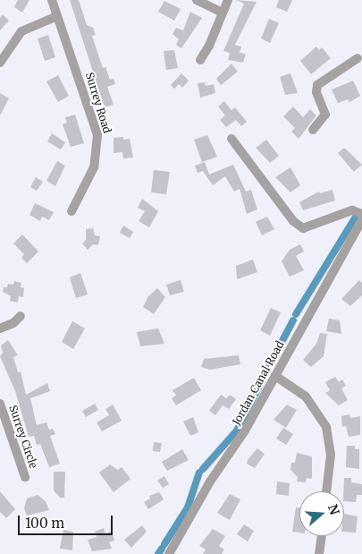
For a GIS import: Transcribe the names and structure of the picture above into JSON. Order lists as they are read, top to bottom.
{
  "streets": {
    "street": ["Surrey Road", "Jordan Canal Road", "Surrey Circle"]
  },
  "scale_bar": "100 m",
  "north": "right"
}
